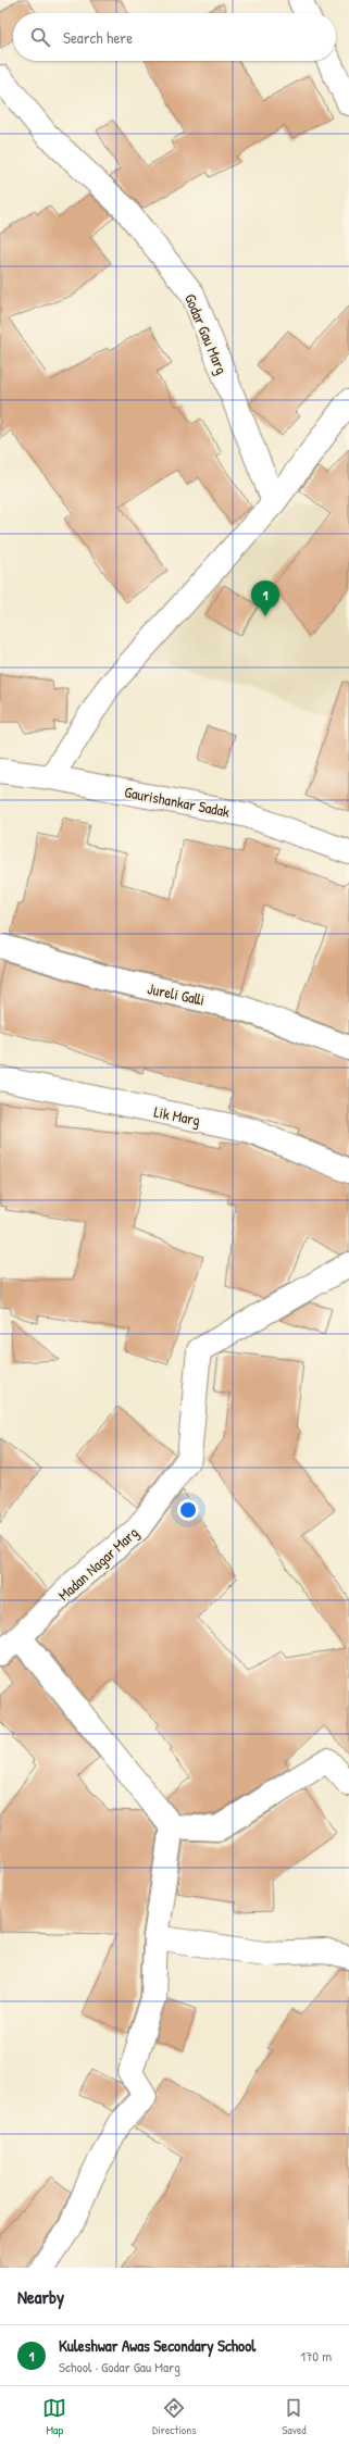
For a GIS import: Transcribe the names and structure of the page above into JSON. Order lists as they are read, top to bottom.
{
  "streets": {
    "street": [
      "Godar Gau Marg",
      "Gaurishankar Sadak",
      "Jureli Galli",
      "Lik Marg",
      "Madan Nagar Marg"
    ]
  },
  "page": {
    "search": "Search here",
    "pins": "1",
    "heading": "Nearby",
    "list": [
      {
        "mark": "1",
        "name": "Kuleshwar Awas Secondary School",
        "note": "School · Godar Gau Marg",
        "value": "170 m"
      }
    ],
    "nav": ["Map", "Directions", "Saved"]
  }
}
